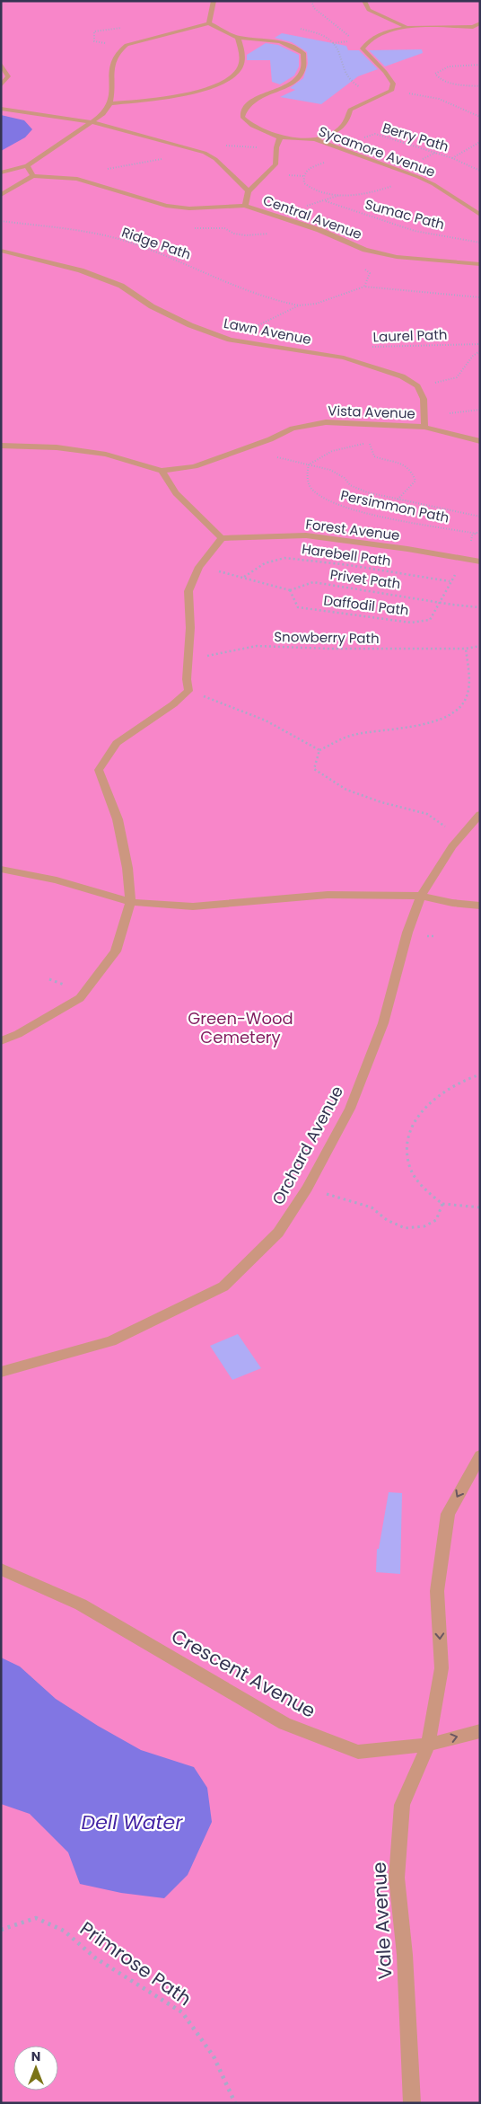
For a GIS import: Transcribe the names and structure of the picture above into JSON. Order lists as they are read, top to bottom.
{
  "streets": {
    "lane": [
      "Sycamore Avenue",
      "Central Avenue",
      "Lawn Avenue",
      "Vista Avenue",
      "Forest Avenue",
      "Orchard Avenue",
      "Crescent Avenue",
      "Vale Avenue"
    ],
    "path": [
      "Berry Path",
      "Sumac Path",
      "Ridge Path",
      "Laurel Path",
      "Persimmon Path",
      "Harebell Path",
      "Privet Path",
      "Daffodil Path",
      "Snowberry Path",
      "Primrose Path"
    ]
  },
  "crossings": [
    ["Lawn Avenue", "Laurel Path"],
    ["Lawn Avenue", "Vista Avenue"],
    ["Harebell Path", "Privet Path"],
    ["Harebell Path", "Daffodil Path"],
    ["Privet Path", "Daffodil Path"],
    ["Crescent Avenue", "Vale Avenue"]
  ],
  "one_way": ["Vale Avenue"],
  "water": ["Dell Water"],
  "parks": ["Green-Wood Cemetery"],
  "north": "top"
}
